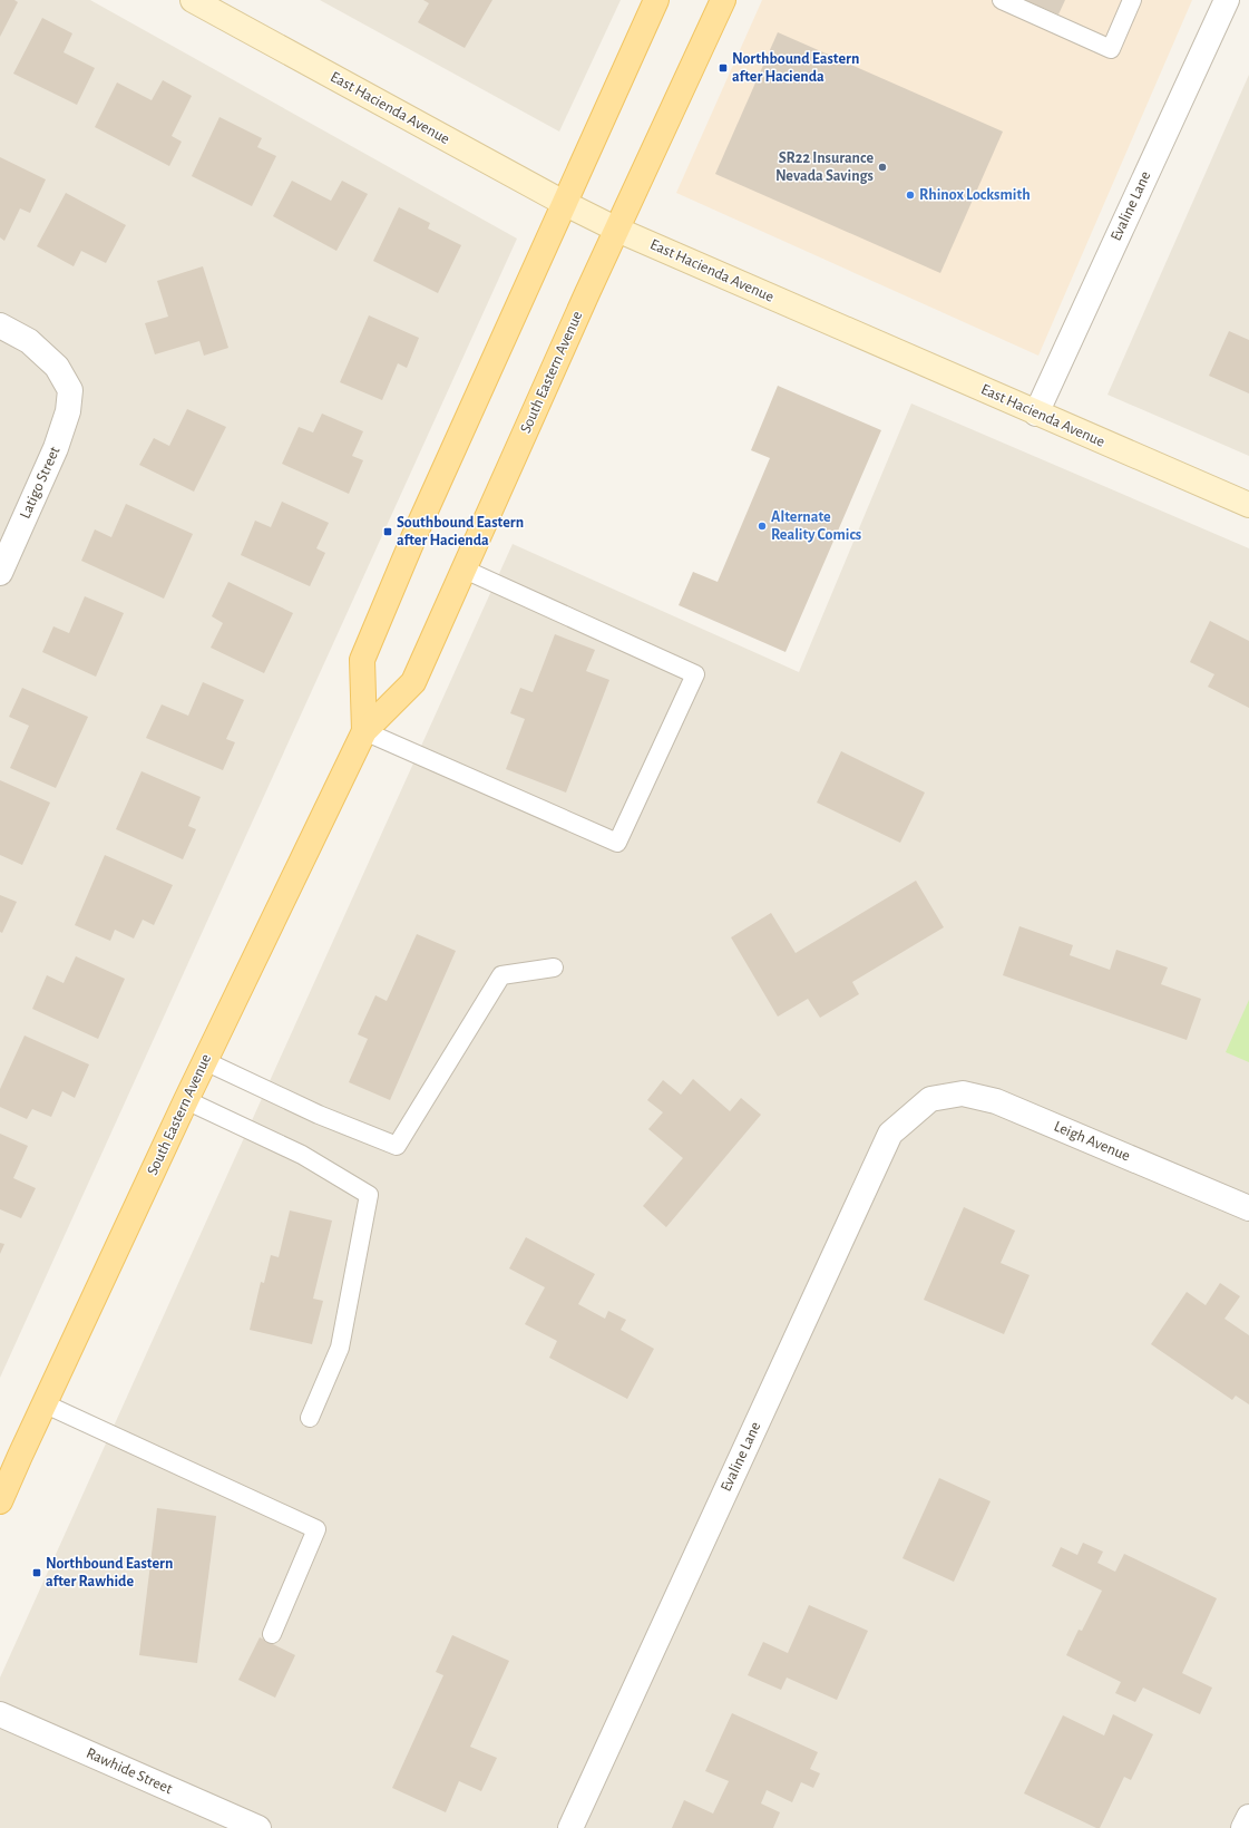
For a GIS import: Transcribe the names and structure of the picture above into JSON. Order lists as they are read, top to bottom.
{
  "streets": {
    "main road": ["East Hacienda Avenue", "South Eastern Avenue"],
    "street": [
      "Evaline Lane",
      "Latigo Street",
      "Leigh Avenue",
      "Rawhide Street"
    ]
  },
  "crossings": [
    ["East Hacienda Avenue", "Evaline Lane"],
    ["East Hacienda Avenue", "South Eastern Avenue"],
    ["Evaline Lane", "Leigh Avenue"]
  ],
  "places": {
    "transit": ["Northbound Eastern after Hacienda", "Southbound Eastern after Hacienda", "Northbound Eastern after Rawhide"],
    "other": ["SR22 Insurance Nevada Savings", "Rhinox Locksmith", "Alternate Reality Comics"]
  }
}
